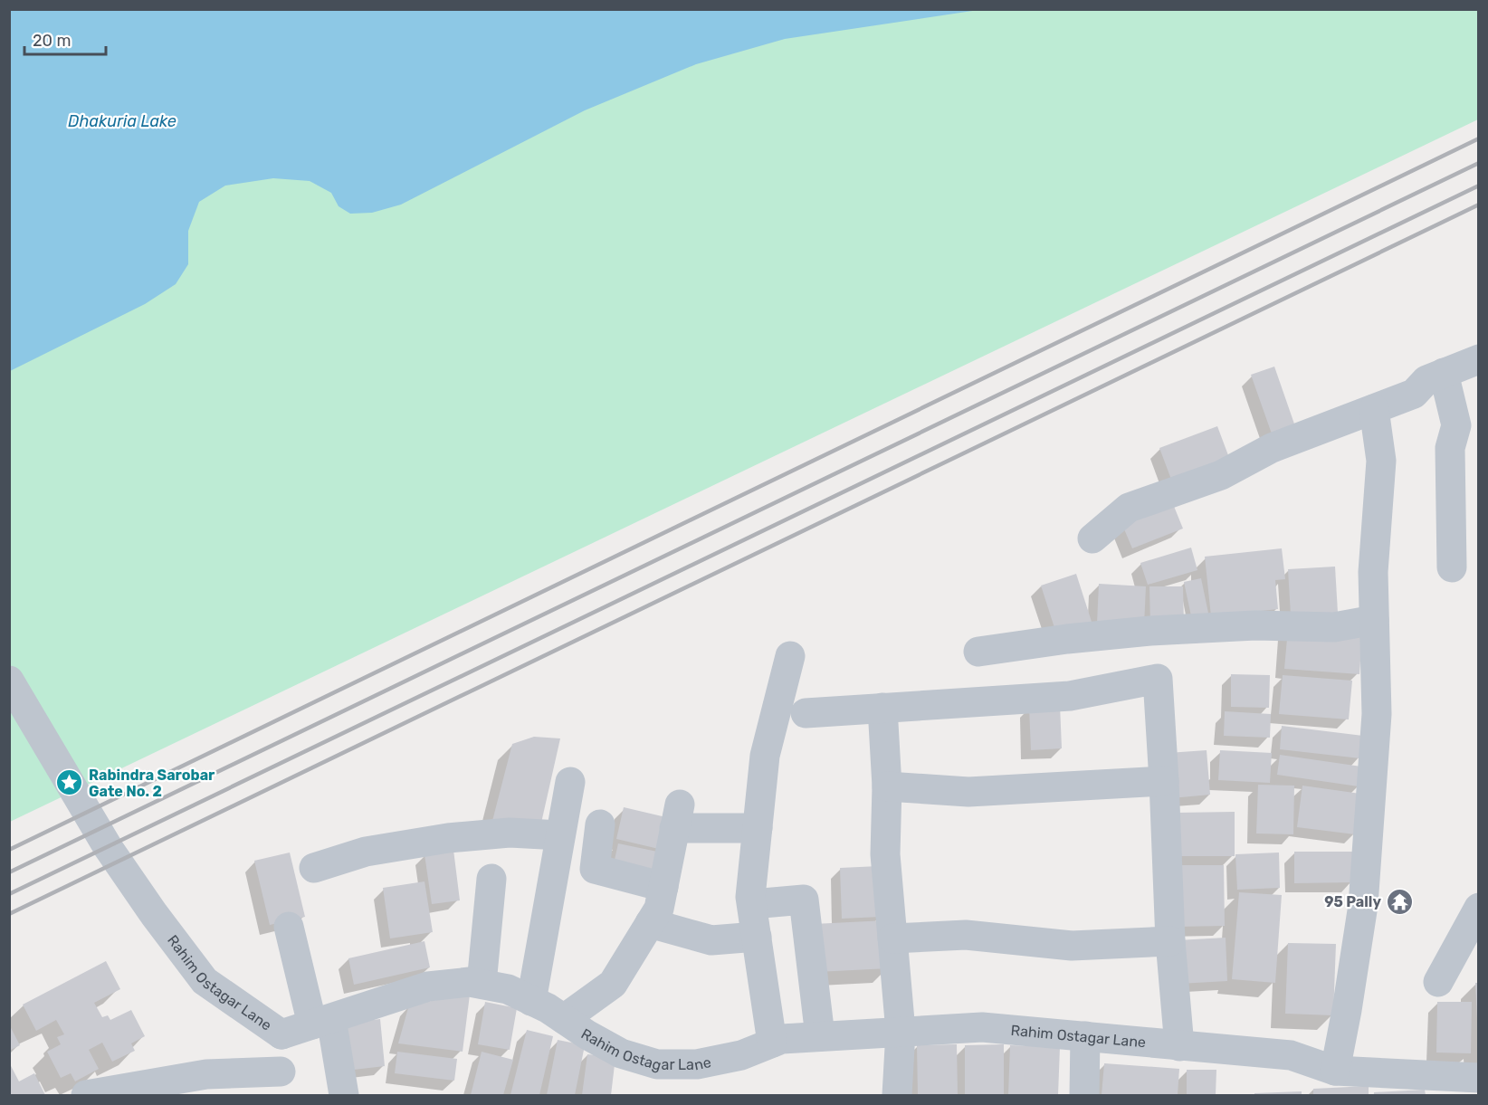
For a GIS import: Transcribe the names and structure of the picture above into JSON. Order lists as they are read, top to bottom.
{
  "streets": {
    "street": ["Rahim Ostagar Lane"]
  },
  "water": ["Dhakuria Lake"],
  "places": {
    "place": ["Rabindra Sarobar Gate No. 2"],
    "temple": ["95 Pally"]
  },
  "scale_bar": "20 m"
}
